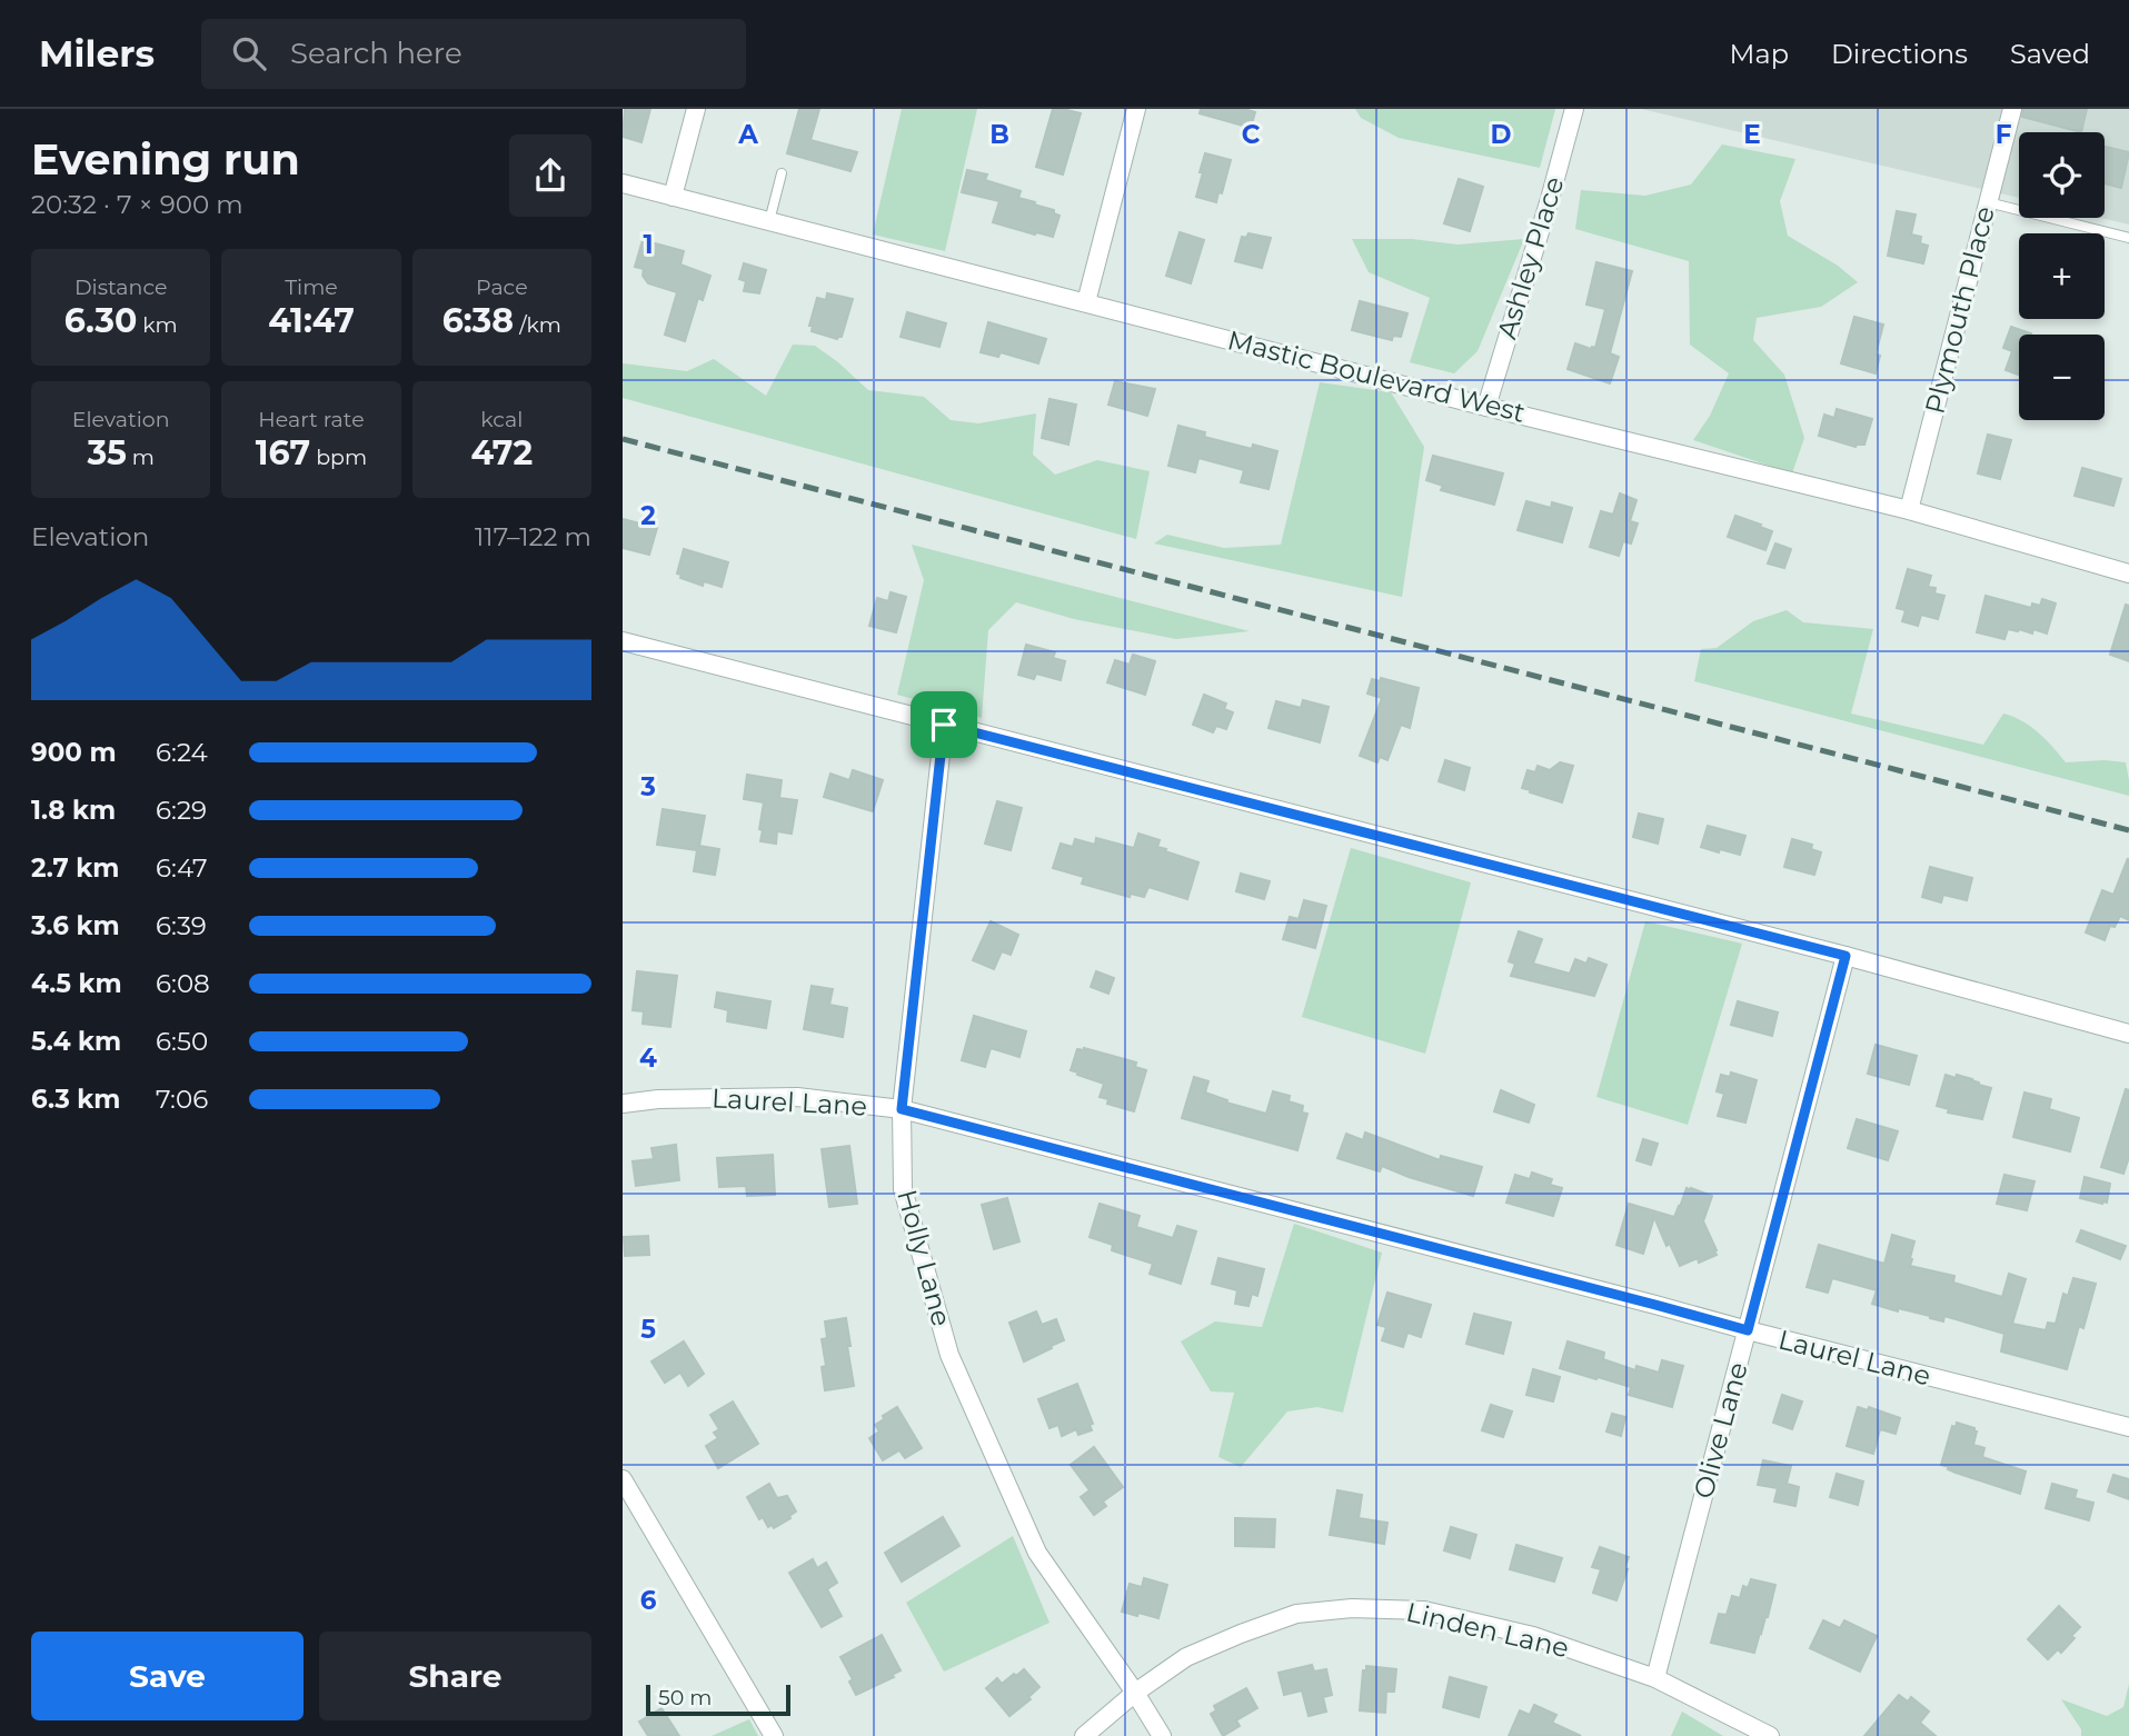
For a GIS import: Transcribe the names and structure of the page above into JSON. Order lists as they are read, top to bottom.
{
  "streets": {
    "street": [
      "Ashley Place",
      "Plymouth Place",
      "Mastic Boulevard West",
      "Laurel Lane",
      "Holly Lane",
      "Olive Lane",
      "Linden Lane"
    ]
  },
  "crossings": [
    ["Ashley Place", "Mastic Boulevard West"],
    ["Plymouth Place", "Mastic Boulevard West"],
    ["Laurel Lane", "Holly Lane"],
    ["Laurel Lane", "Olive Lane"],
    ["Holly Lane", "Linden Lane"],
    ["Olive Lane", "Linden Lane"]
  ],
  "scale_bar": "50 m",
  "page": {
    "header": "Milers",
    "search": "Search here",
    "nav": ["Map", "Directions", "Saved"],
    "heading": ["Evening run", "20:32 · 7 × 900 m"],
    "map_buttons": ["+", "−"],
    "stats": [
      ["Distance", "6.30 km"],
      ["Time", "41:47"],
      ["Pace", "6:38 /km"],
      ["Elevation", "35 m"],
      ["Heart rate", "167 bpm"],
      ["kcal", "472"]
    ],
    "chart": ["Elevation", "117–122 m"],
    "list": [
      {
        "name": "900 m",
        "note": "6:24"
      },
      {
        "name": "1.8 km",
        "note": "6:29"
      },
      {
        "name": "2.7 km",
        "note": "6:47"
      },
      {
        "name": "3.6 km",
        "note": "6:39"
      },
      {
        "name": "4.5 km",
        "note": "6:08"
      },
      {
        "name": "5.4 km",
        "note": "6:50"
      },
      {
        "name": "6.3 km",
        "note": "7:06"
      }
    ],
    "buttons": ["Save", "Share"],
    "scale": "50 m"
  },
  "grid": {
    "columns": [
      "A",
      "B",
      "C",
      "D",
      "E",
      "F"
    ],
    "rows": [
      "1",
      "2",
      "3",
      "4",
      "5",
      "6"
    ]
  }
}
